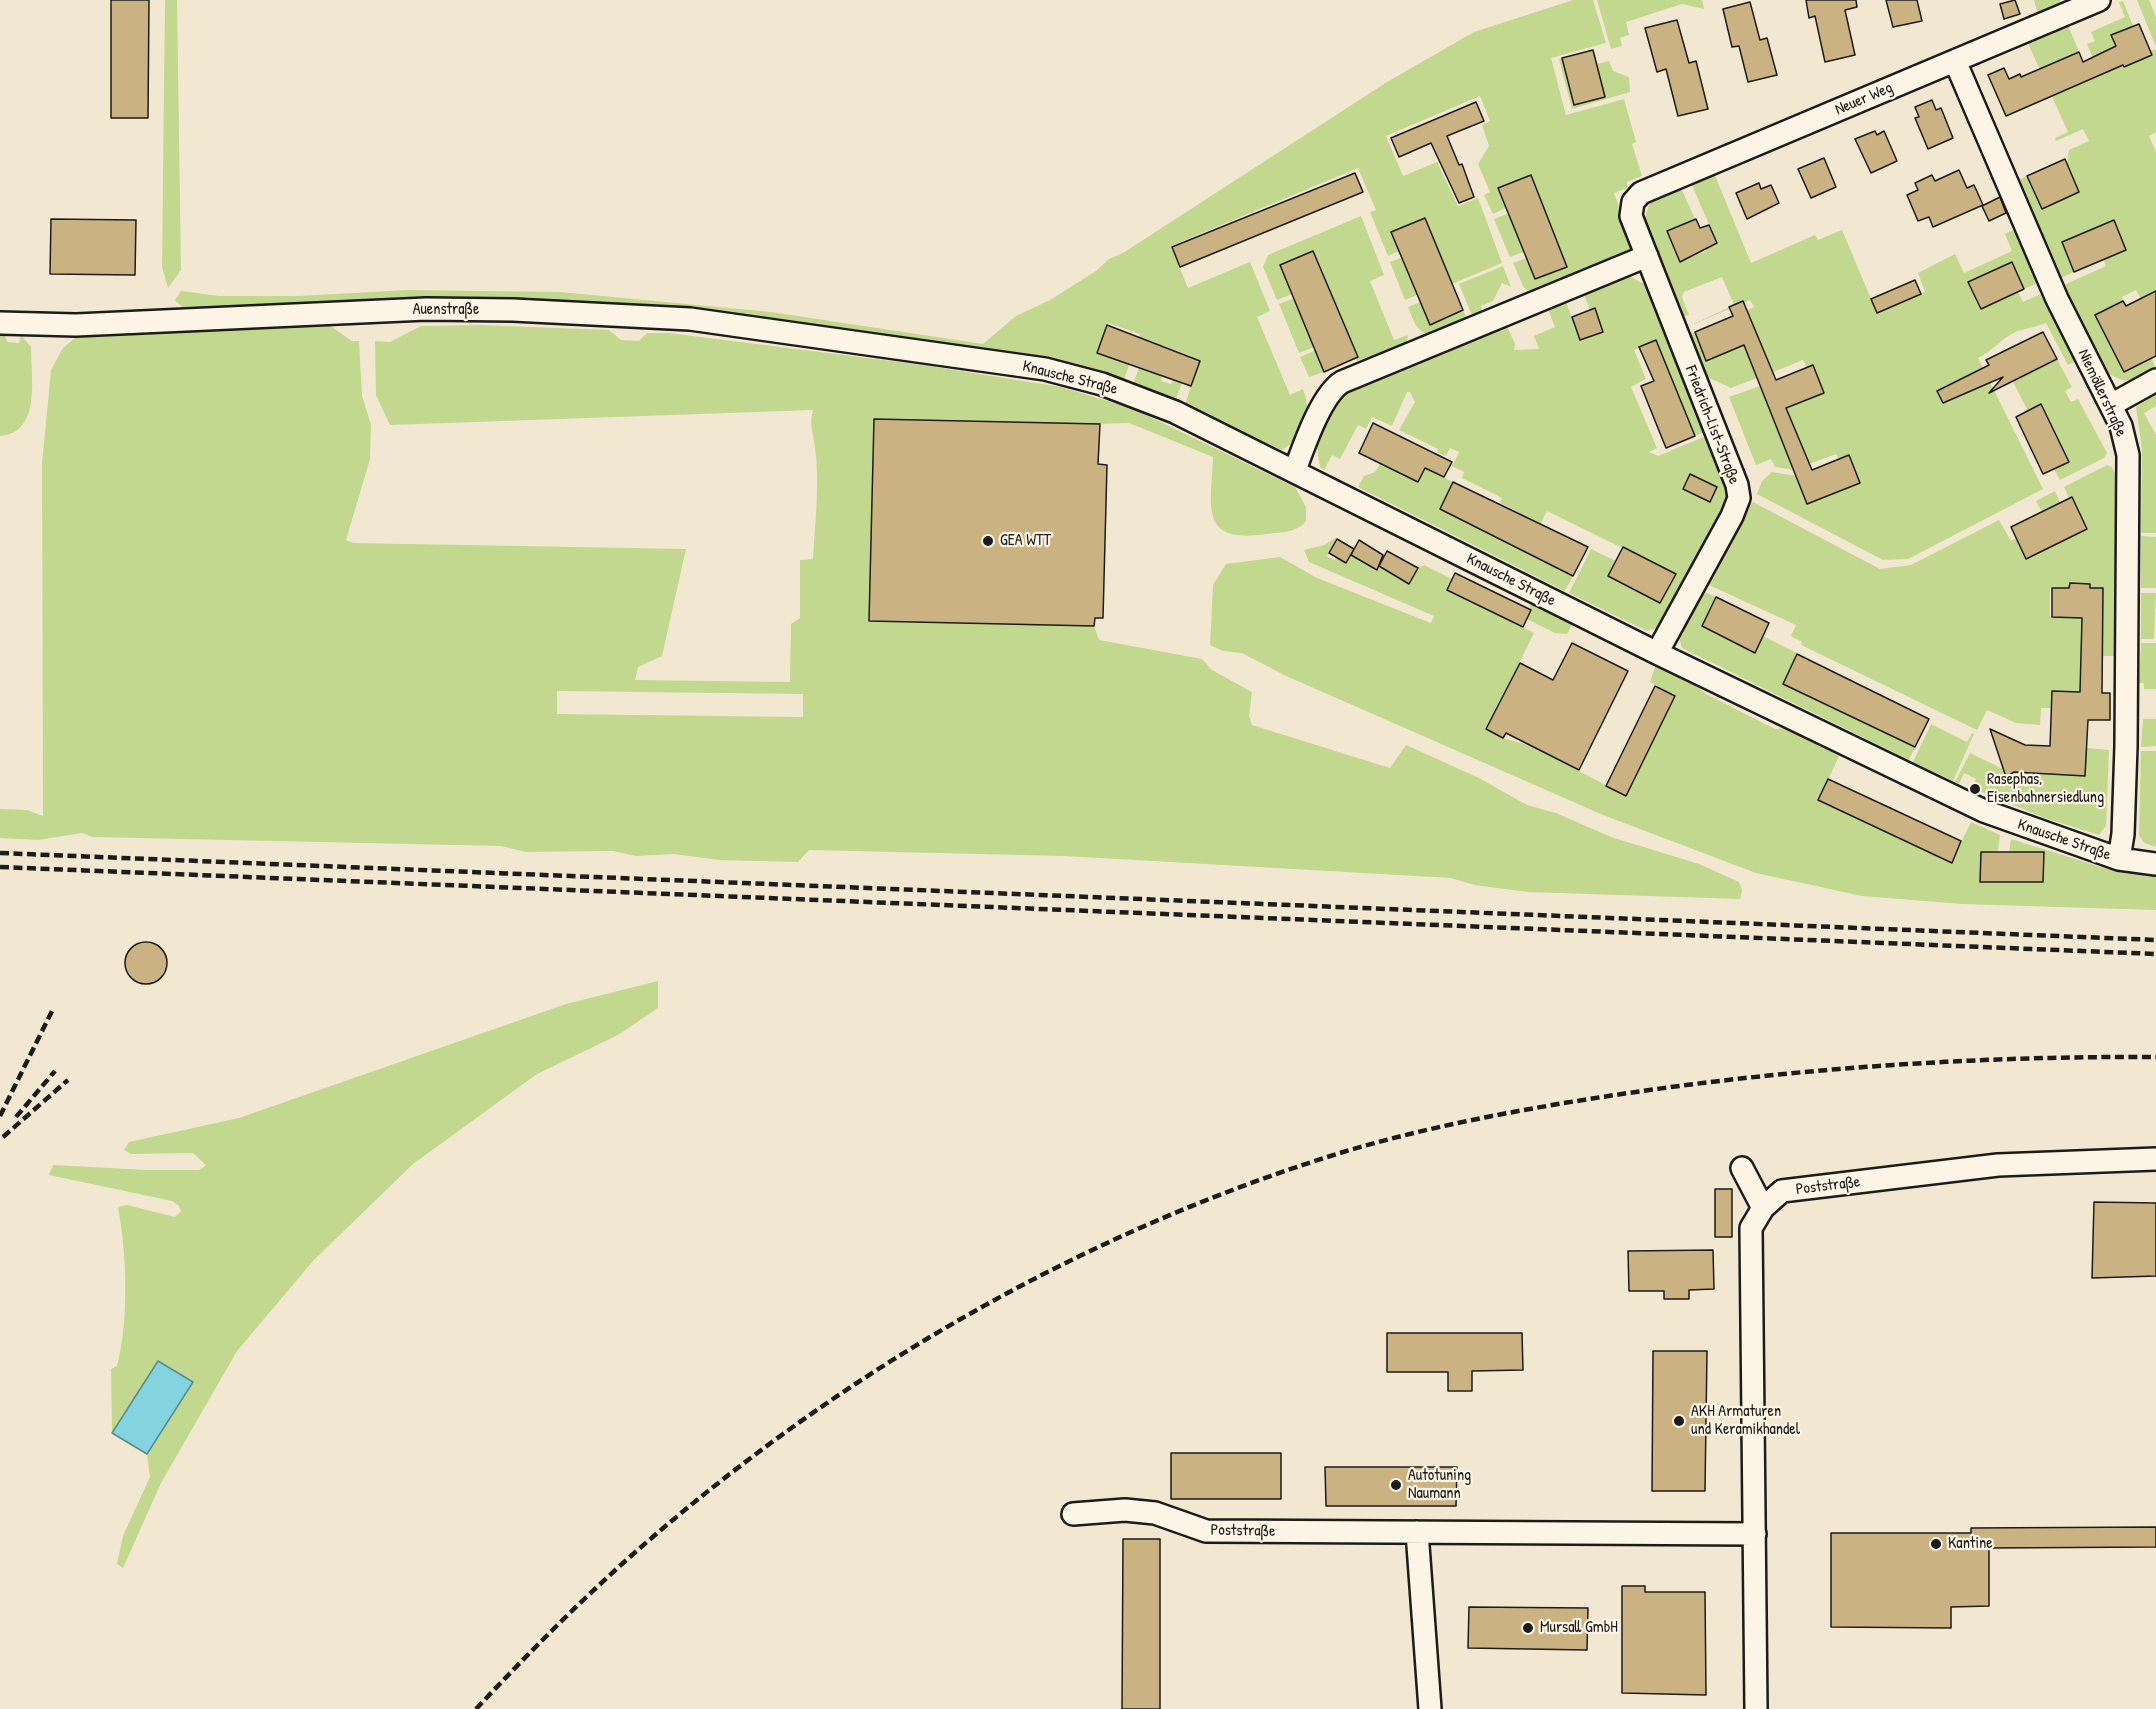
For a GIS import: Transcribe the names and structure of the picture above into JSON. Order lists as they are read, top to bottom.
{
  "streets": {
    "street": [
      "Neuer Weg",
      "Auenstraße",
      "Knausche Straße",
      "Niemöllerstraße",
      "Friedrich-List-Straße",
      "Poststraße"
    ]
  },
  "crossings": [
    ["Neuer Weg", "Niemöllerstraße"],
    ["Neuer Weg", "Friedrich-List-Straße"],
    ["Auenstraße", "Knausche Straße"],
    ["Knausche Straße", "Niemöllerstraße"],
    ["Knausche Straße", "Friedrich-List-Straße"]
  ],
  "places": [
    "GEA WTT",
    "Rasephas, Eisenbahnersiedlung",
    "AKH Armaturen und Keramikhandel",
    "Autotuning Naumann",
    "Kantine",
    "Mursall GmbH"
  ]
}
